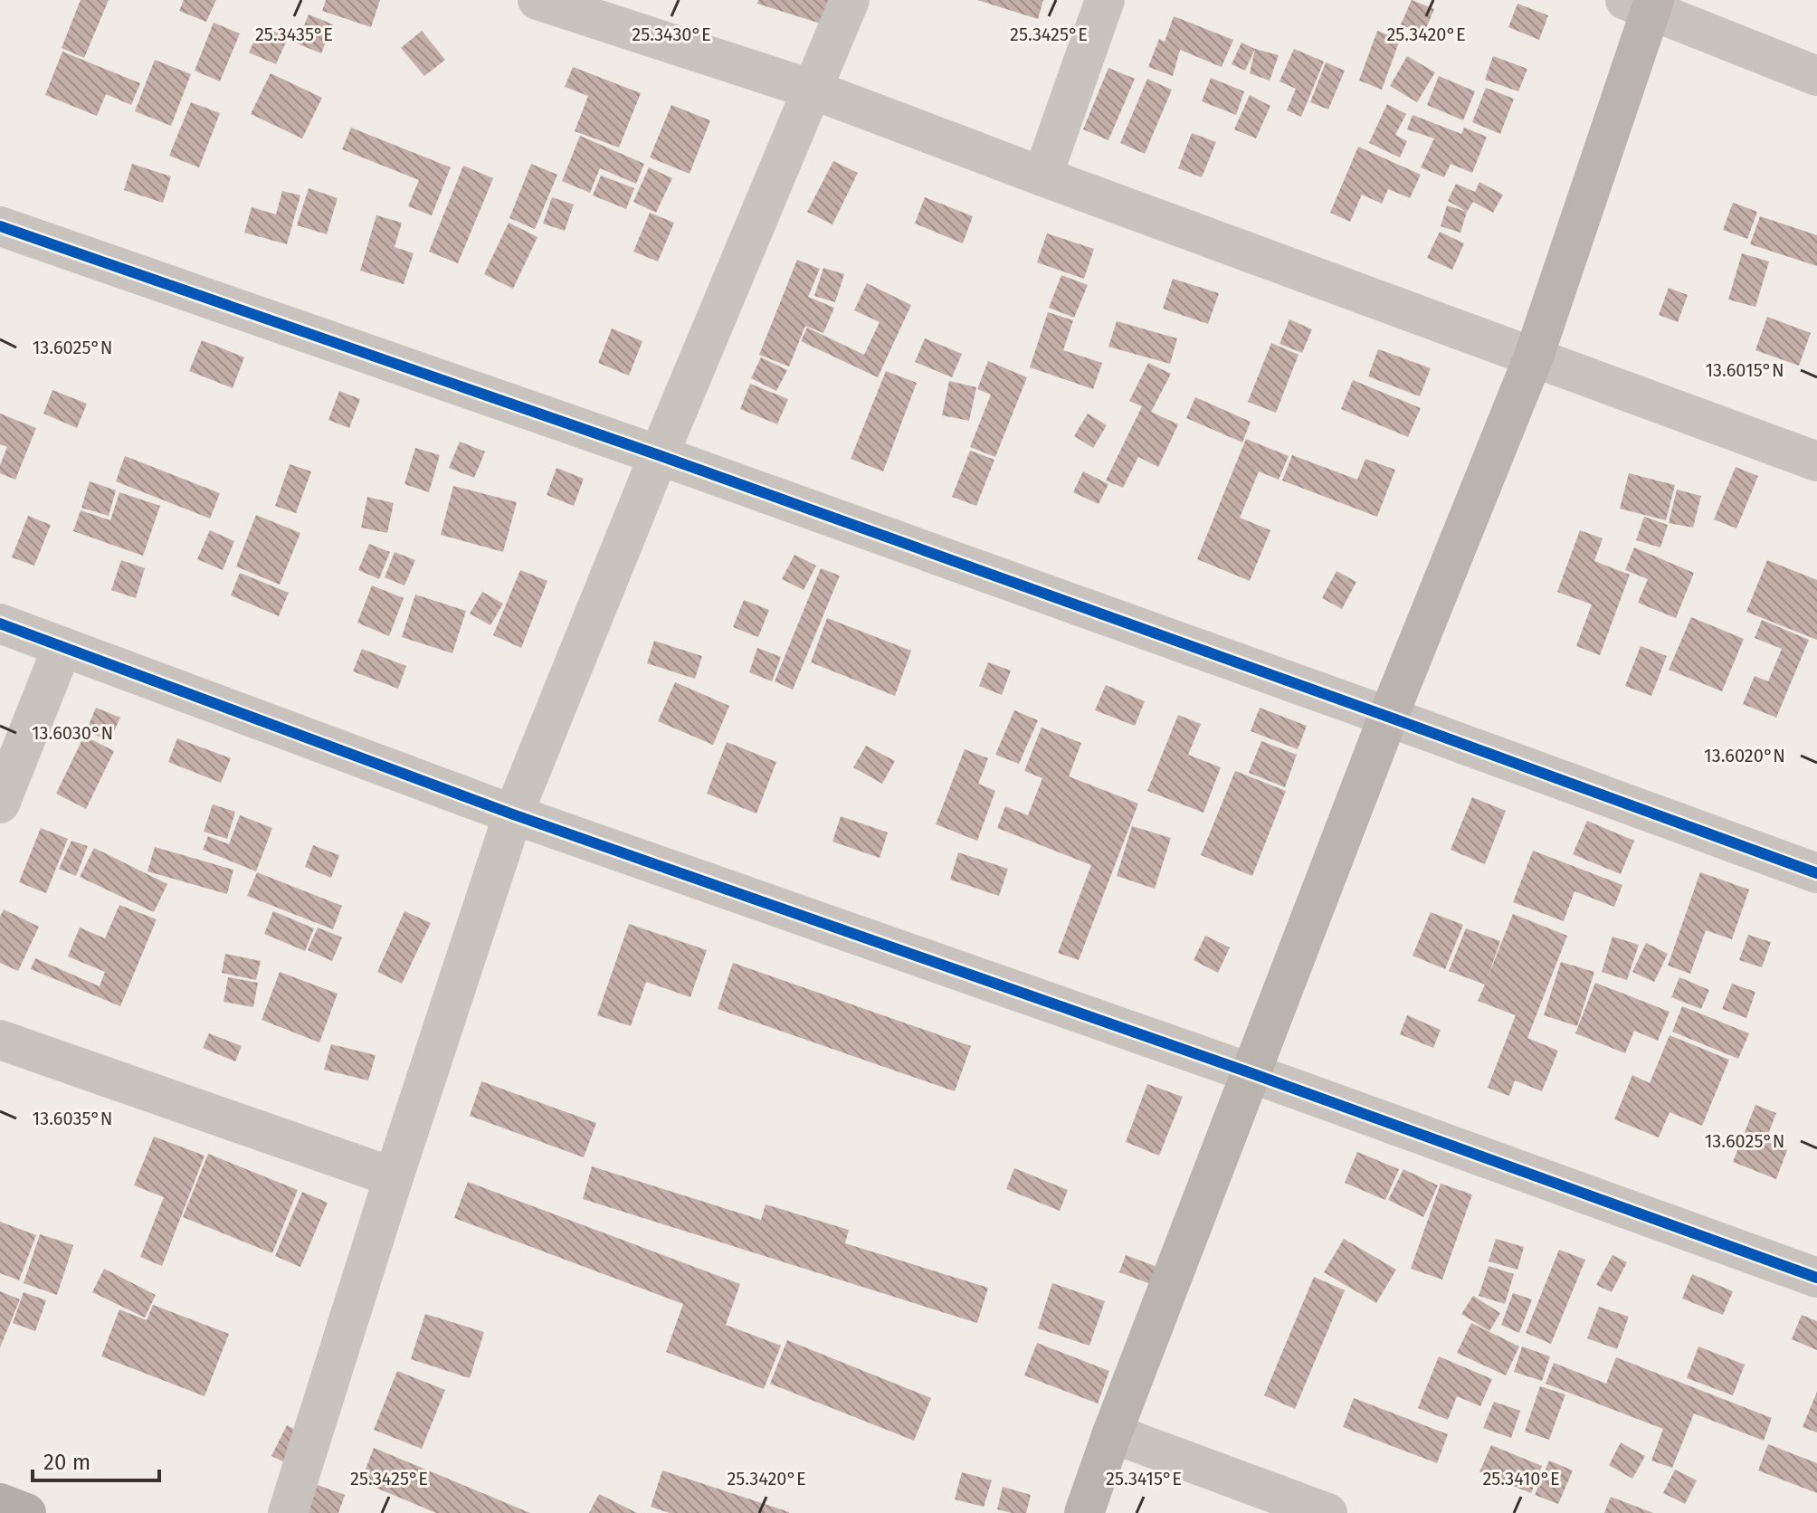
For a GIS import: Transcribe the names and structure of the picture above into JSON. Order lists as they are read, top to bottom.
{
  "scale_bar": "20 m",
  "coordinates": [
    "25.3435°E",
    "25.3430°E",
    "25.3425°E",
    "25.3420°E",
    "13.6025°N",
    "13.6015°N",
    "13.6030°N",
    "13.6020°N",
    "13.6035°N",
    "25.3415°E",
    "25.3410°E"
  ]
}
